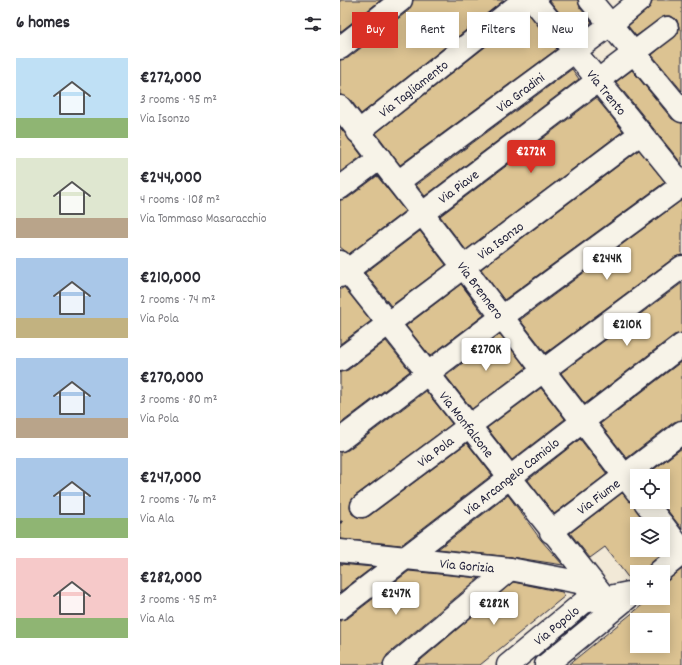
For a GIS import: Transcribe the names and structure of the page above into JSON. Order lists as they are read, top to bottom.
{
  "streets": {
    "street": [
      "Via Tagliamento",
      "Via Gradini",
      "Via Trento",
      "Via Piave",
      "Via Isonzo",
      "Via Brennero",
      "Via Monfalcone",
      "Via Pola",
      "Via Arcangelo Camiolo",
      "Via Fiume",
      "Via Gorizia",
      "Via Popolo"
    ]
  },
  "crossings": [
    ["Via Tagliamento", "Via Brennero"],
    ["Via Gradini", "Via Trento"],
    ["Via Gradini", "Via Brennero"],
    ["Via Trento", "Via Piave"],
    ["Via Trento", "Via Isonzo"],
    ["Via Piave", "Via Brennero"],
    ["Via Piave", "Via Monfalcone"],
    ["Via Isonzo", "Via Brennero"],
    ["Via Isonzo", "Via Monfalcone"],
    ["Via Brennero", "Via Pola"],
    ["Via Brennero", "Via Arcangelo Camiolo"],
    ["Via Monfalcone", "Via Pola"],
    ["Via Monfalcone", "Via Arcangelo Camiolo"],
    ["Via Monfalcone", "Via Fiume"],
    ["Via Monfalcone", "Via Gorizia"],
    ["Via Monfalcone", "Via Popolo"],
    ["Via Arcangelo Camiolo", "Via Gorizia"],
    ["Via Gorizia", "Via Popolo"]
  ],
  "page": {
    "heading": "6 homes",
    "chip": [
      "Buy",
      "Rent",
      "Filters",
      "New"
    ],
    "list": [
      {
        "name": "€272,000",
        "note": "3 rooms · 95 m² · Via Isonzo"
      },
      {
        "name": "€244,000",
        "note": "4 rooms · 108 m² · Via Tommaso Masaracchio"
      },
      {
        "name": "€210,000",
        "note": "2 rooms · 74 m² · Via Pola"
      },
      {
        "name": "€270,000",
        "note": "3 rooms · 80 m² · Via Pola"
      },
      {
        "name": "€247,000",
        "note": "2 rooms · 76 m² · Via Ala"
      },
      {
        "name": "€282,000",
        "note": "3 rooms · 95 m² · Via Ala"
      }
    ],
    "price": [
      "€272K",
      "€244K",
      "€210K",
      "€270K",
      "€247K",
      "€282K"
    ],
    "map_buttons": ["+", "−"]
  }
}
